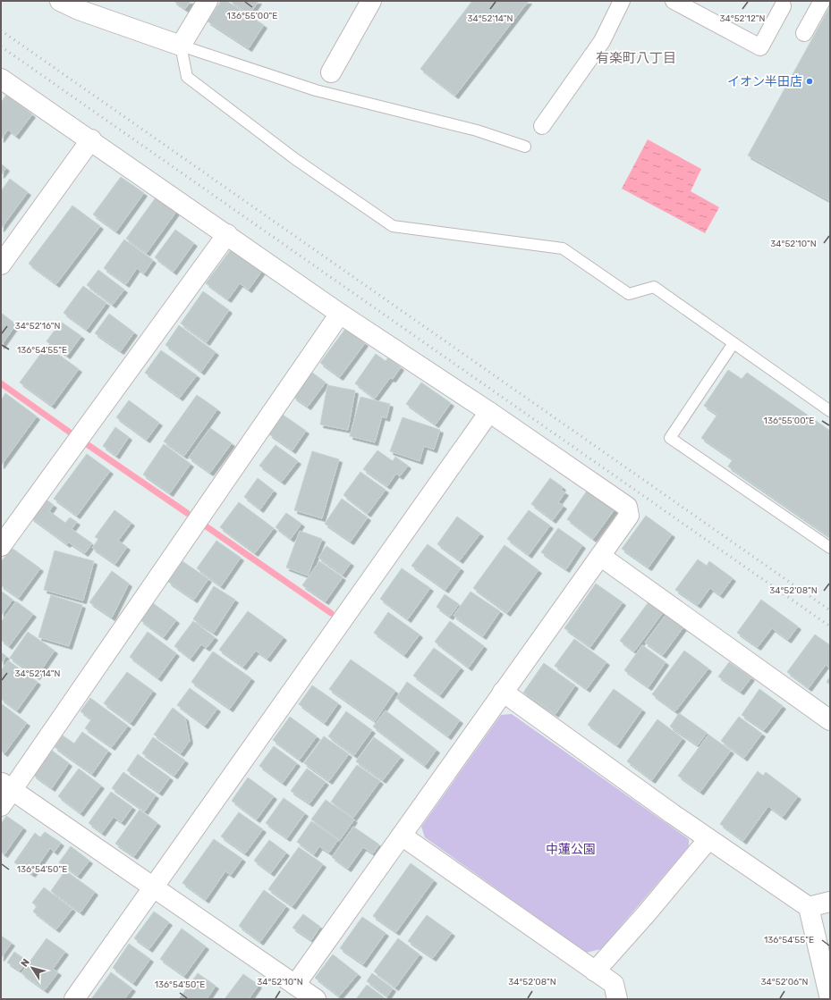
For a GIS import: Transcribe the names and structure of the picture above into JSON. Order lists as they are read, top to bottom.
{
  "districts": ["有楽町八丁目"],
  "parks": ["中蓮公園"],
  "places": ["イオン半田店"],
  "north": "top left",
  "coordinates": [
    "136°55'00\"E",
    "34°52'14\"N",
    "34°52'12\"N",
    "34°52'10\"N",
    "34°52'16\"N",
    "136°54'55\"E",
    "34°52'08\"N",
    "136°54'50\"E",
    "34°52'06\"N"
  ]
}
